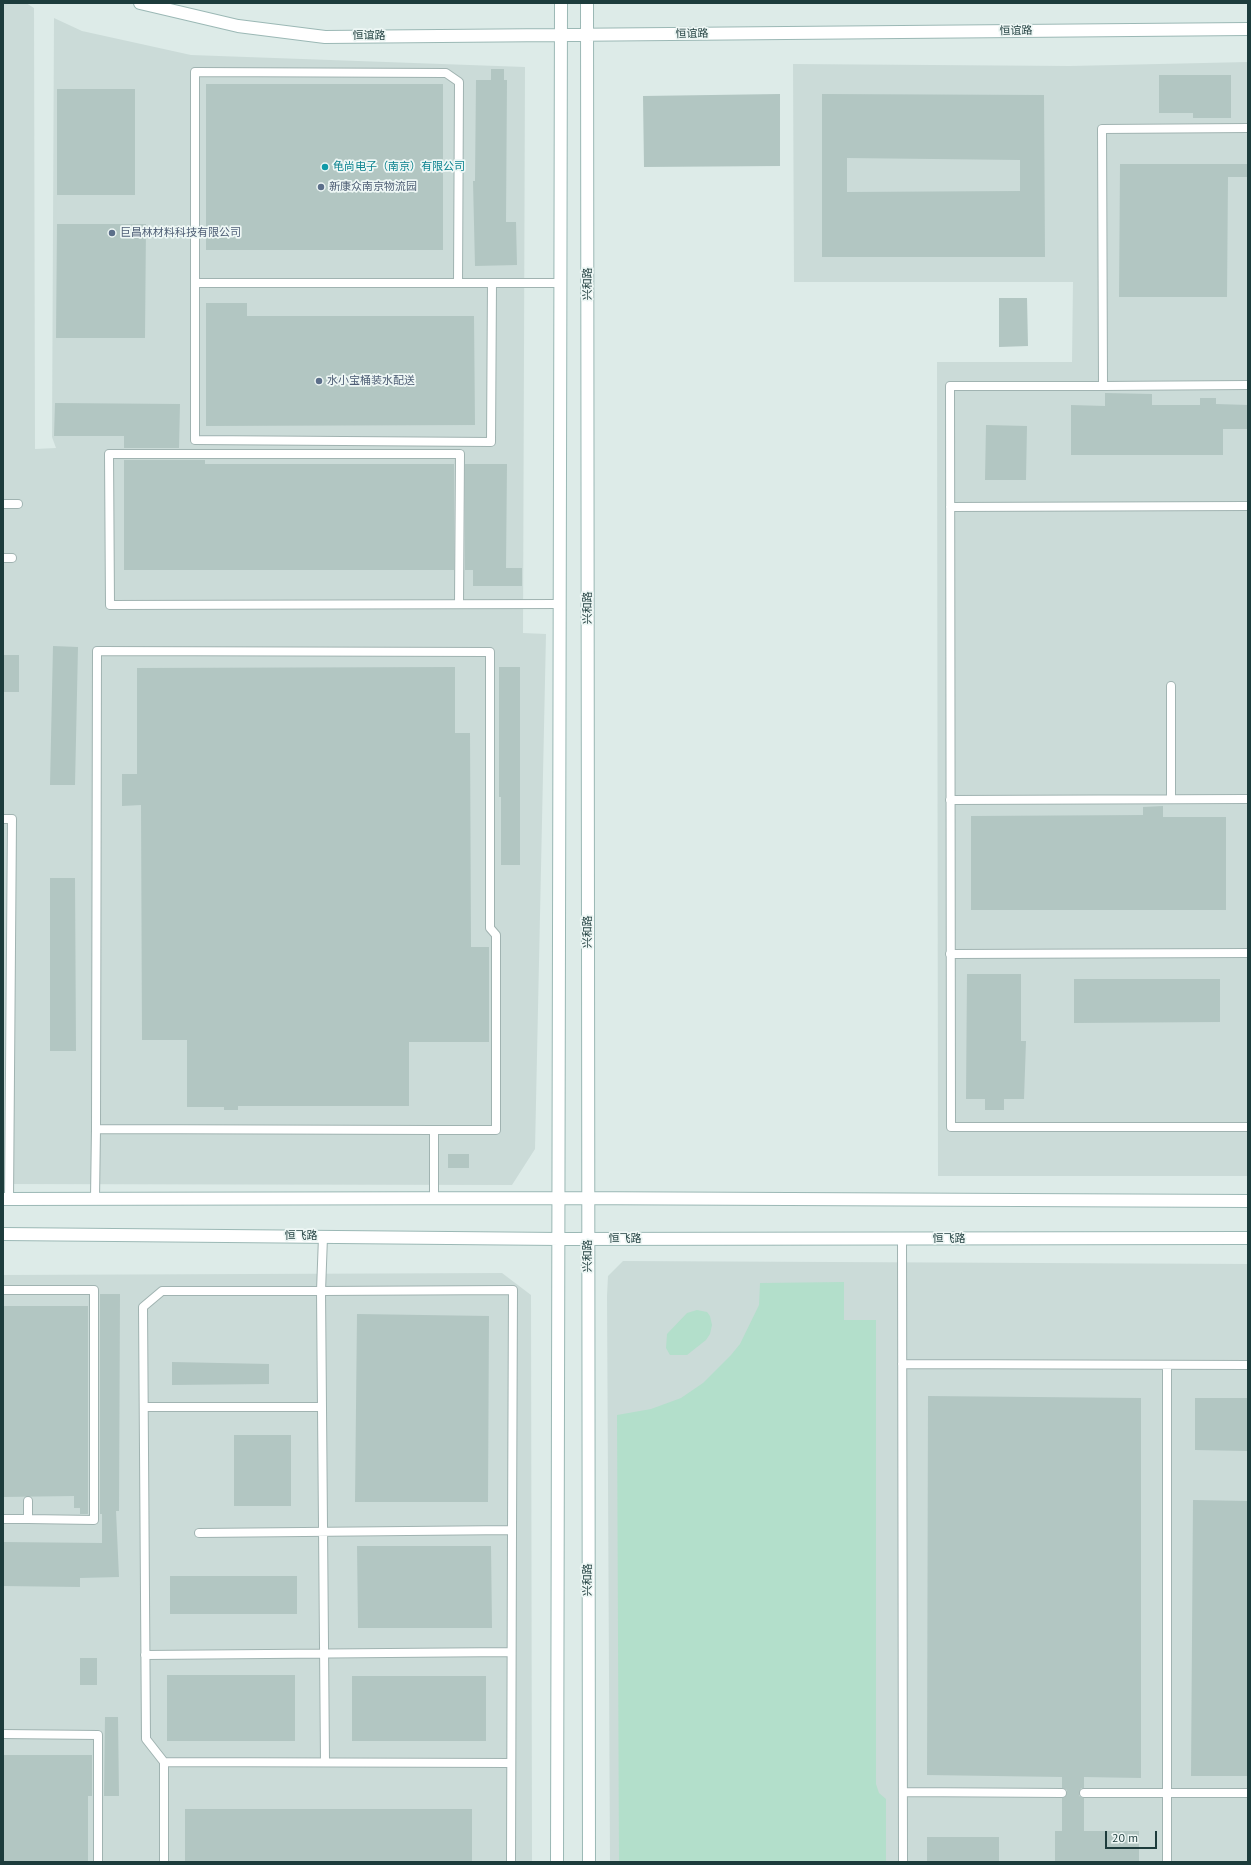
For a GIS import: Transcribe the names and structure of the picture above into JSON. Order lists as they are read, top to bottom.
{
  "streets": {
    "main road": ["恒谊路", "兴和路", "恒飞路"]
  },
  "crossings": [
    ["恒谊路", "兴和路"],
    ["兴和路", "恒飞路"]
  ],
  "places": [
    "龟尚电子（南京）有限公司",
    "新康众南京物流园",
    "巨昌林材料科技有限公司",
    "水小宝桶装水配送"
  ],
  "scale_bar": "20 m"
}
